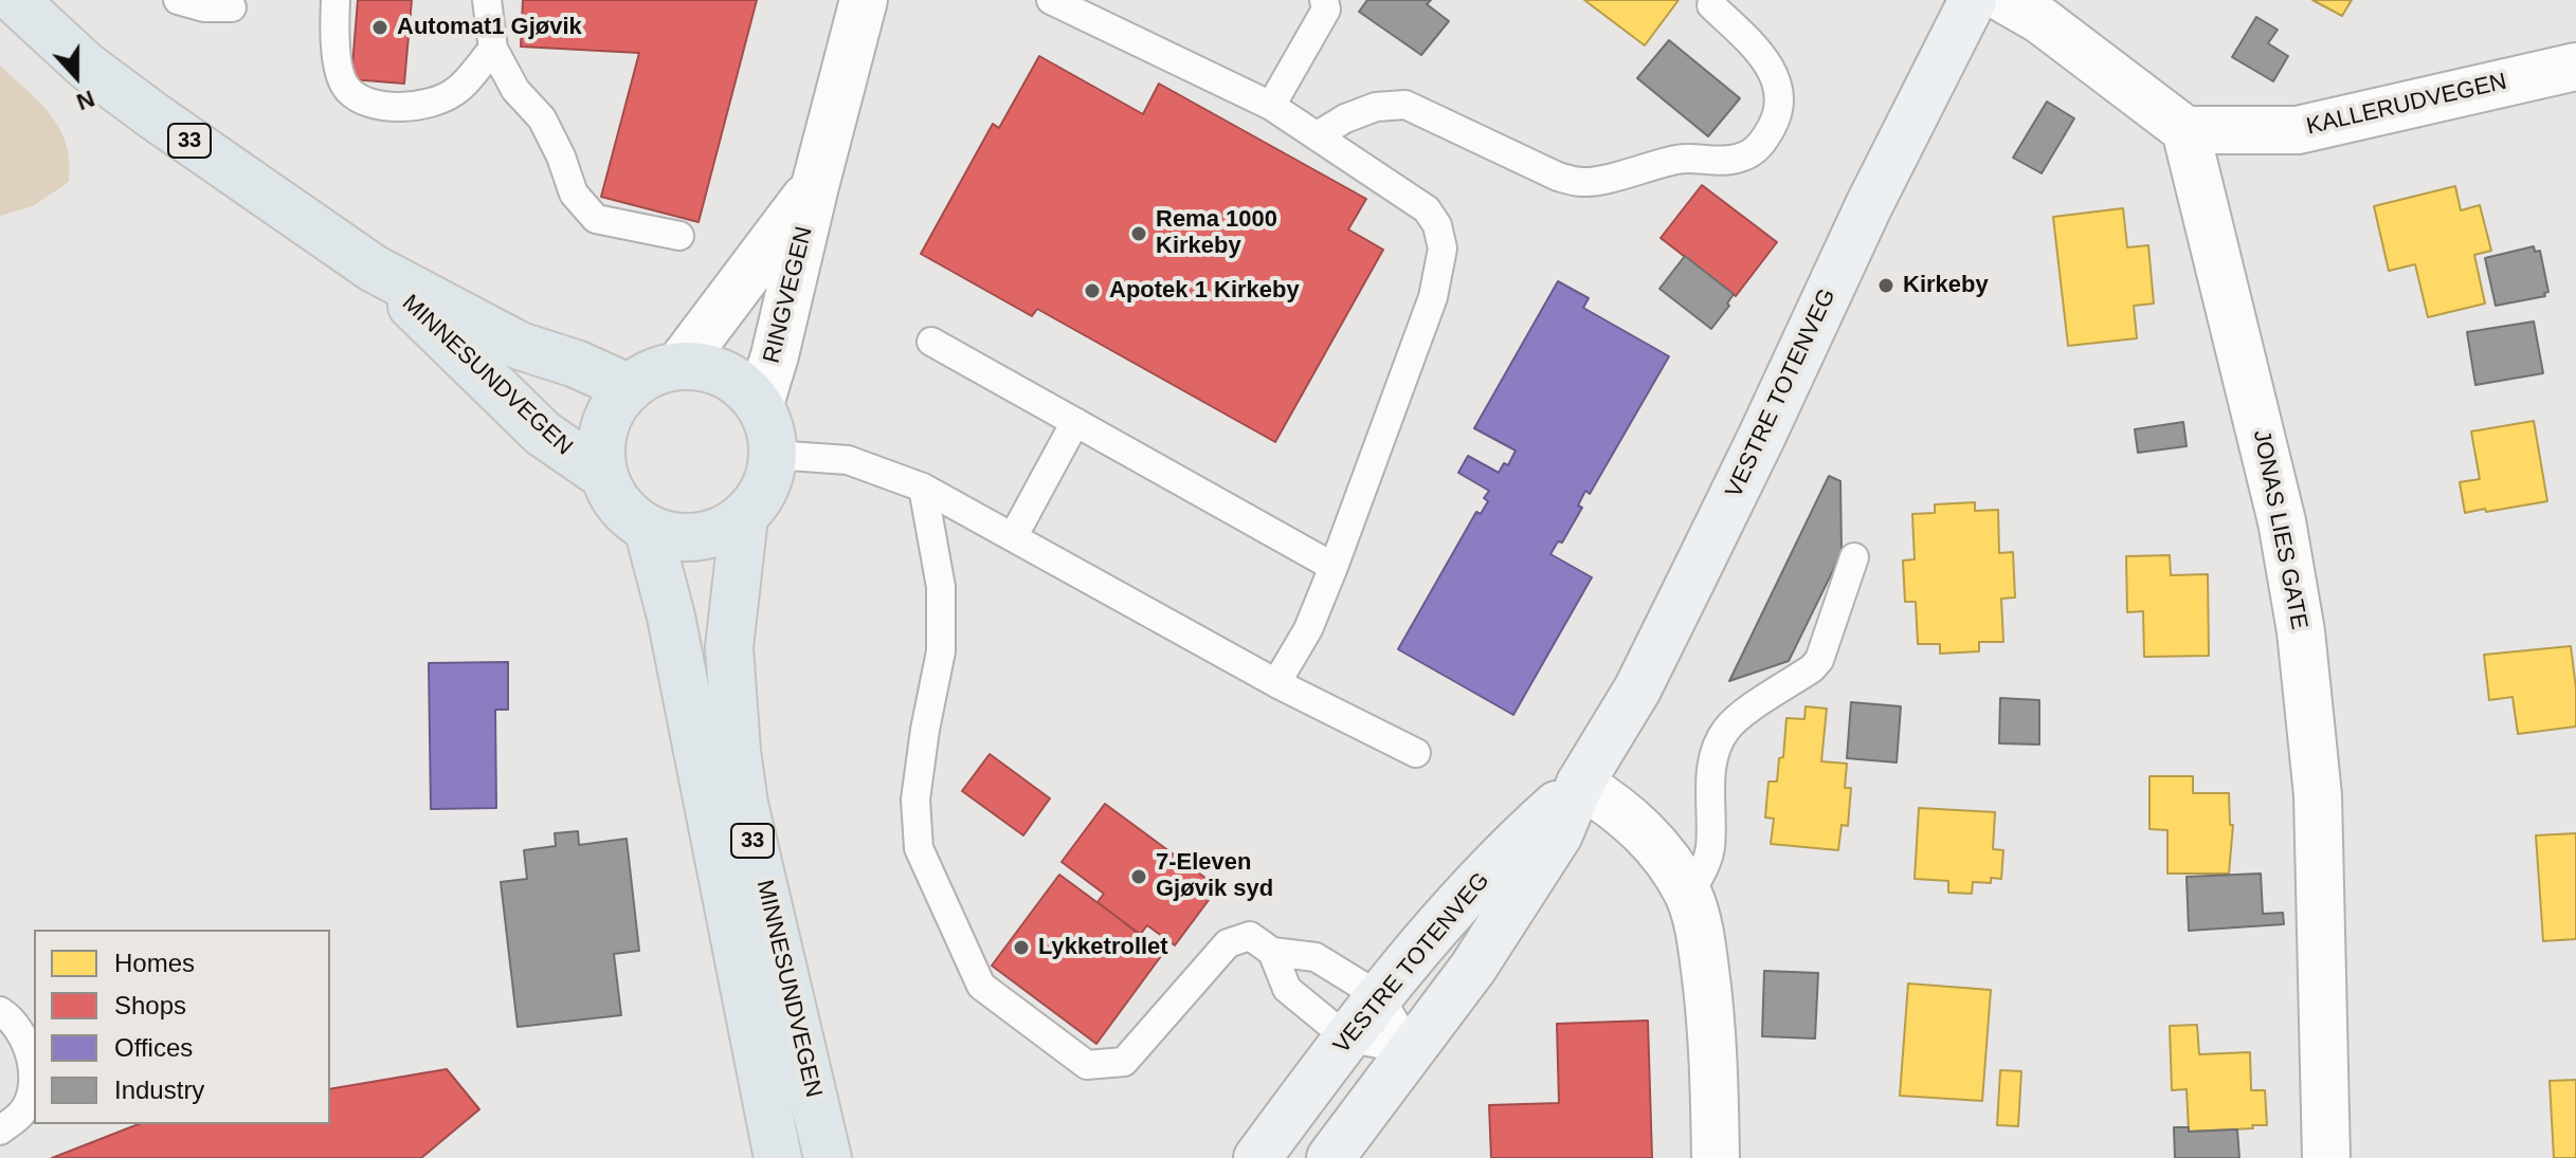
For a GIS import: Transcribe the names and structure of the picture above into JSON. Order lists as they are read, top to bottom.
{
  "streets": {
    "main road": ["33", "MINNESUNDVEGEN", "VESTRE TOTENVEG"],
    "street": ["KALLERUDVEGEN", "RINGVEGEN", "JONAS LIES GATE"]
  },
  "crossings": [
    ["KALLERUDVEGEN", "JONAS LIES GATE"],
    ["RINGVEGEN", "MINNESUNDVEGEN"]
  ],
  "places": [
    "Automat1 Gjøvik",
    "Rema 1000 Kirkeby",
    "Kirkeby",
    "Apotek 1 Kirkeby",
    "7-Eleven Gjøvik syd",
    "Lykketrollet"
  ],
  "legend": [
    "Homes",
    "Shops",
    "Offices",
    "Industry"
  ],
  "north": "bottom"
}
